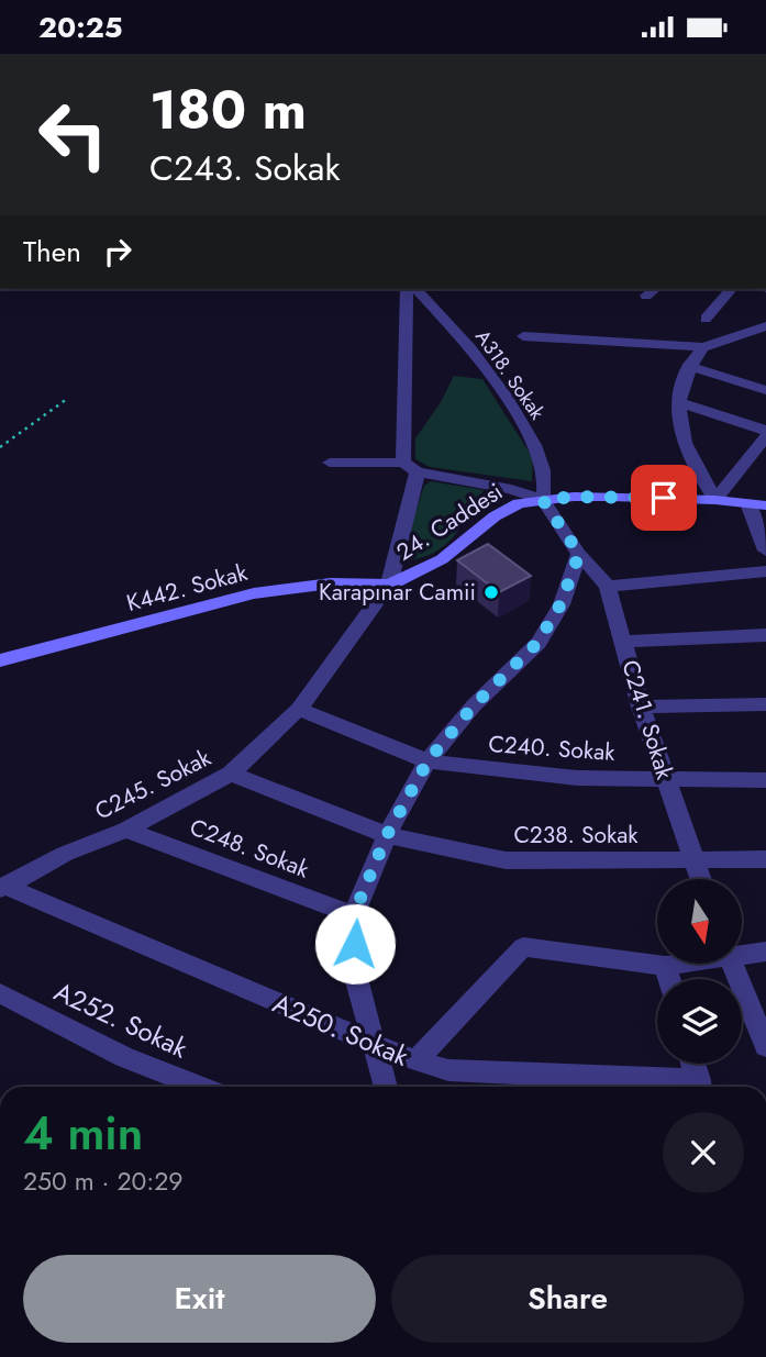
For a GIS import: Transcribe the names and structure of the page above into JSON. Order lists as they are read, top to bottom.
{
  "streets": {
    "street": [
      "A318. Sokak",
      "24. Caddesi",
      "K442. Sokak",
      "C241. Sokak",
      "C240. Sokak",
      "C245. Sokak",
      "C238. Sokak",
      "C248. Sokak",
      "A252. Sokak",
      "A250. Sokak"
    ]
  },
  "crossings": [
    ["A318. Sokak", "24. Caddesi"],
    ["A318. Sokak", "C241. Sokak"],
    ["24. Caddesi", "K442. Sokak"],
    ["24. Caddesi", "C241. Sokak"],
    ["24. Caddesi", "C245. Sokak"],
    ["K442. Sokak", "C245. Sokak"],
    ["C241. Sokak", "C240. Sokak"],
    ["C241. Sokak", "C238. Sokak"],
    ["C240. Sokak", "C245. Sokak"],
    ["C245. Sokak", "C238. Sokak"],
    ["C245. Sokak", "C248. Sokak"],
    ["C245. Sokak", "A250. Sokak"]
  ],
  "places": ["Karapınar Camii"],
  "north": "bottom",
  "page": {
    "status": "20:25",
    "turn": ["180 m", "C243. Sokak"],
    "then": "Then",
    "heading": ["4 min", "250 m · 20:29"],
    "buttons": ["Exit", "Share"]
  }
}
